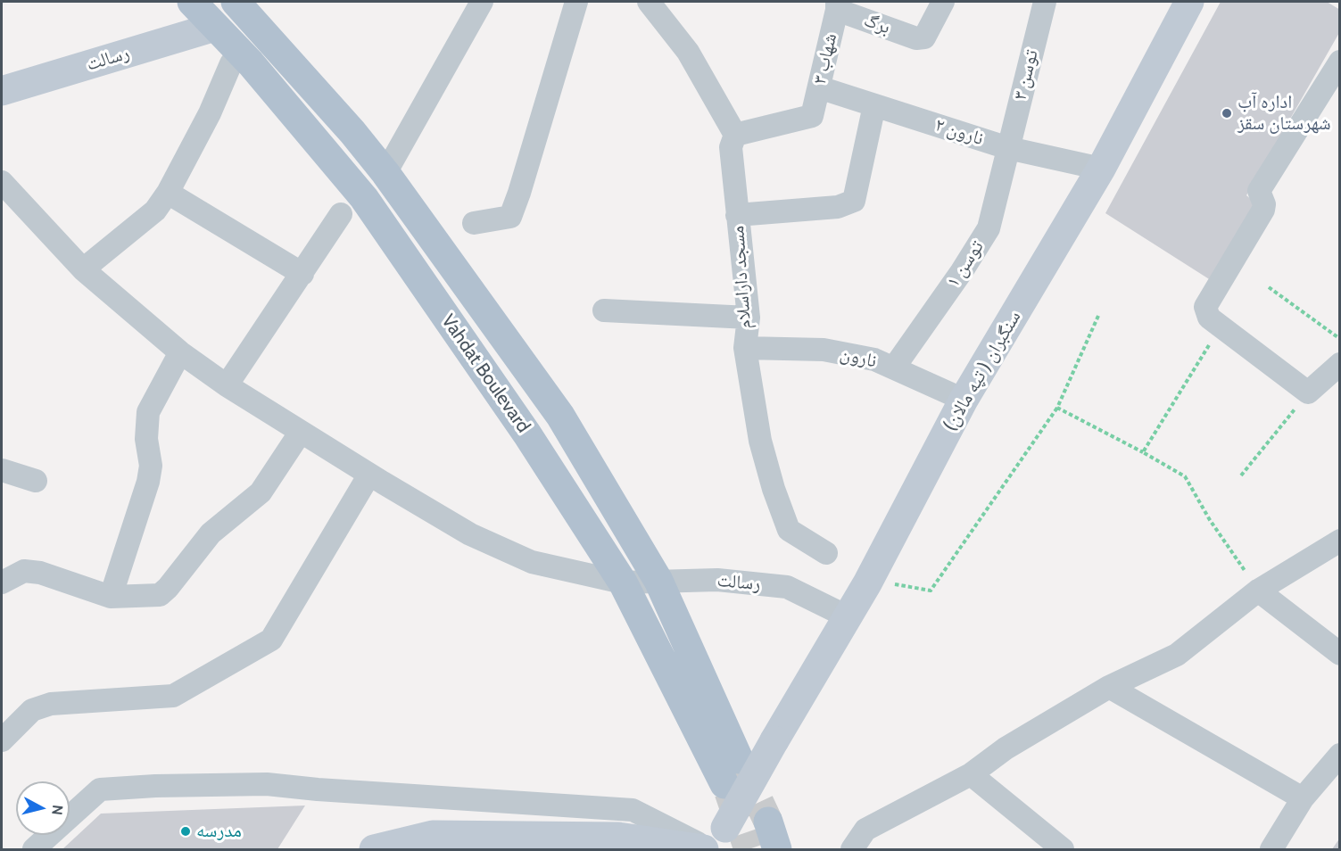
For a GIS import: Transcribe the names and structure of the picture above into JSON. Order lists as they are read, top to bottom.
{
  "streets": {
    "main road": ["رسالت", "سنگبران ( تپه مالان)", "Vahdat Boulevard"],
    "street": [
      "برگ",
      "شهاب ۳",
      "توسن ۳",
      "نارون ۲",
      "توسن ۱",
      "مسجد داراسلام",
      "نارون"
    ]
  },
  "crossings": [
    ["برگ", "شهاب ۳"],
    ["رسالت", "سنگبران ( تپه مالان)"],
    ["رسالت", "Vahdat Boulevard"],
    ["شهاب ۳", "نارون ۲"],
    ["شهاب ۳", "مسجد داراسلام"],
    ["توسن ۳", "نارون ۲"],
    ["توسن ۳", "توسن ۱"],
    ["نارون ۲", "توسن ۱"],
    ["نارون ۲", "سنگبران ( تپه مالان)"],
    ["توسن ۱", "نارون"],
    ["مسجد داراسلام", "نارون"],
    ["نارون", "سنگبران ( تپه مالان)"]
  ],
  "places": ["اداره آب شهرستان سقز", "مدرسه"],
  "north": "right"
}
